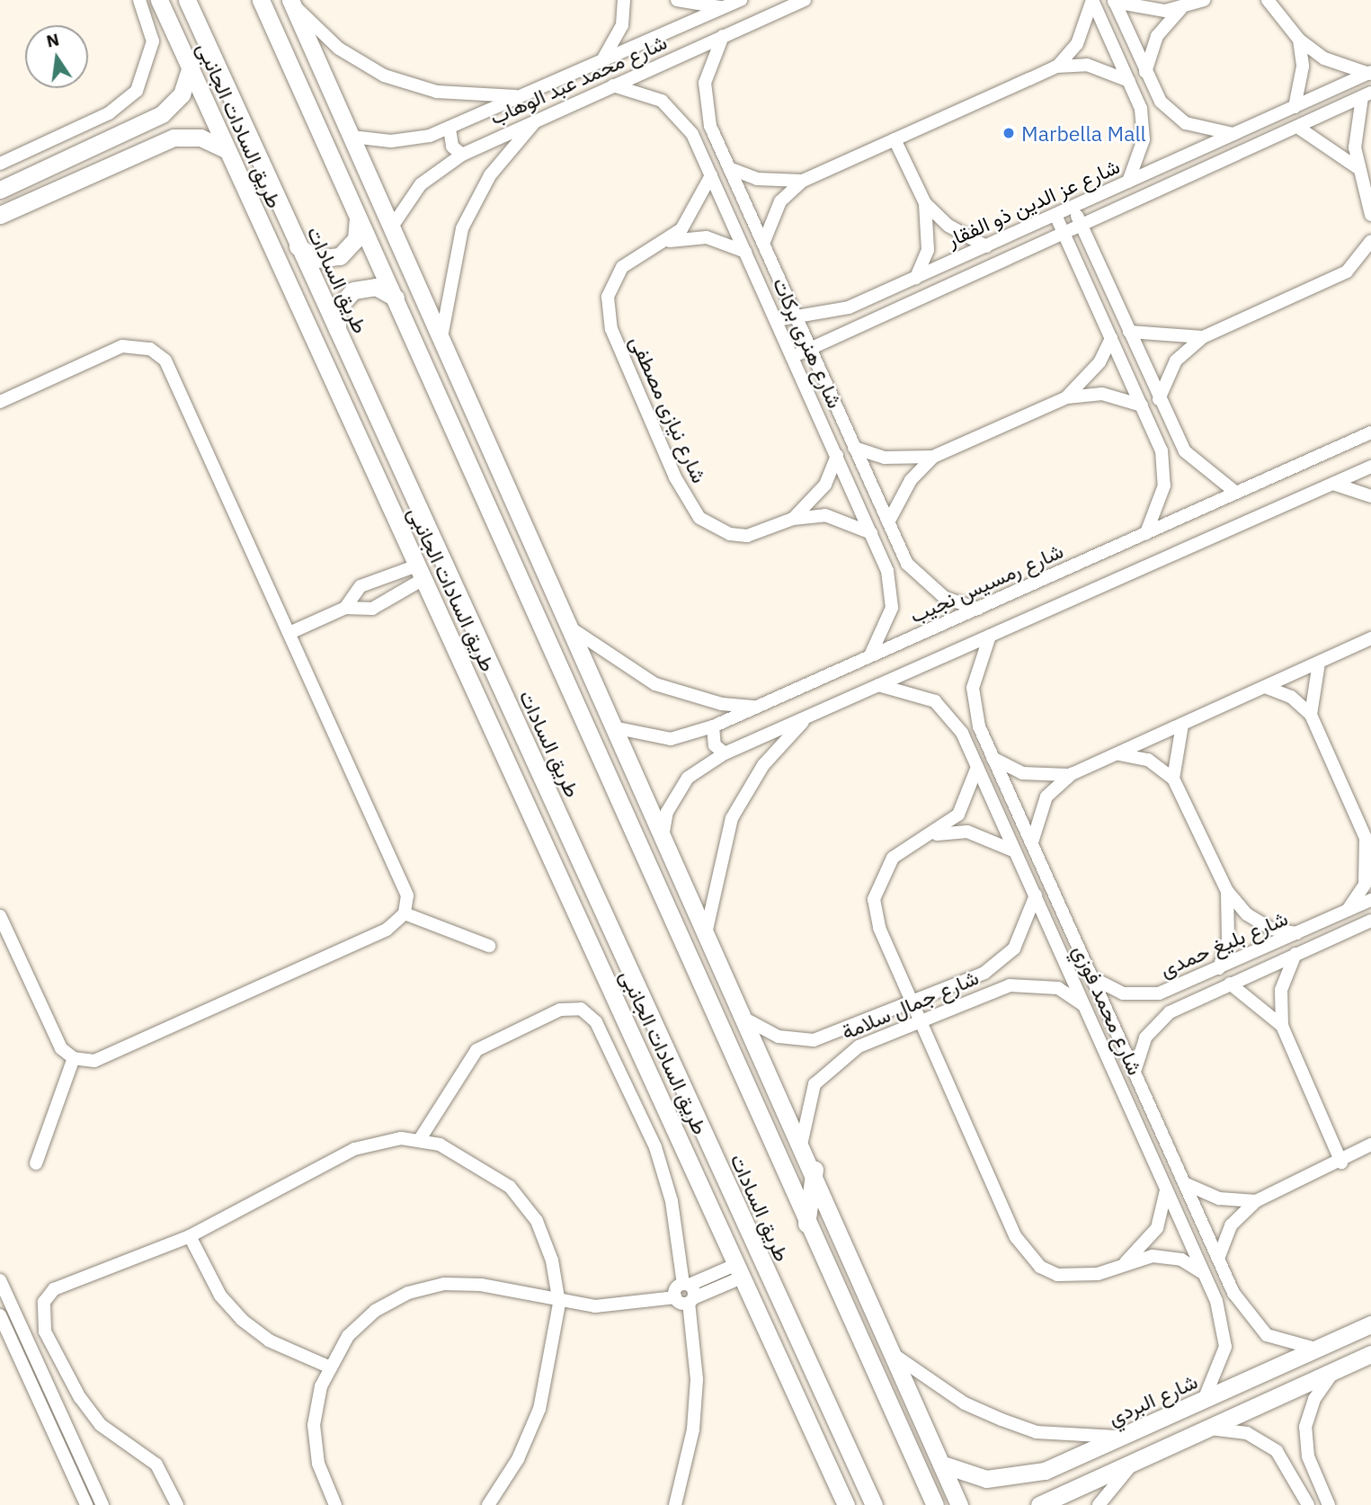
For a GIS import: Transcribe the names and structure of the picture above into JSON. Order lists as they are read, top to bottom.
{
  "streets": {
    "street": [
      "شارع محمد عبد الوهاب",
      "طريق السادات الجانبى",
      "شارع عز الدين ذو الفقار",
      "طريق السادات",
      "شارع هنرى بركات",
      "شارع نيازى مصطفى",
      "شارع رمسيس نجيب",
      "شارع بليغ حمدى",
      "شارع جمال سلامة",
      "شارع محمد فوزي",
      "شارع البردي"
    ]
  },
  "crossings": [
    ["شارع محمد عبد الوهاب", "شارع هنرى بركات"],
    ["شارع عز الدين ذو الفقار", "شارع هنرى بركات"],
    ["شارع هنرى بركات", "شارع نيازى مصطفى"],
    ["شارع هنرى بركات", "شارع رمسيس نجيب"],
    ["شارع بليغ حمدى", "شارع محمد فوزي"],
    ["شارع جمال سلامة", "شارع محمد فوزي"],
    ["شارع محمد فوزي", "شارع البردي"]
  ],
  "places": ["Marbella Mall"],
  "north": "top"
}
